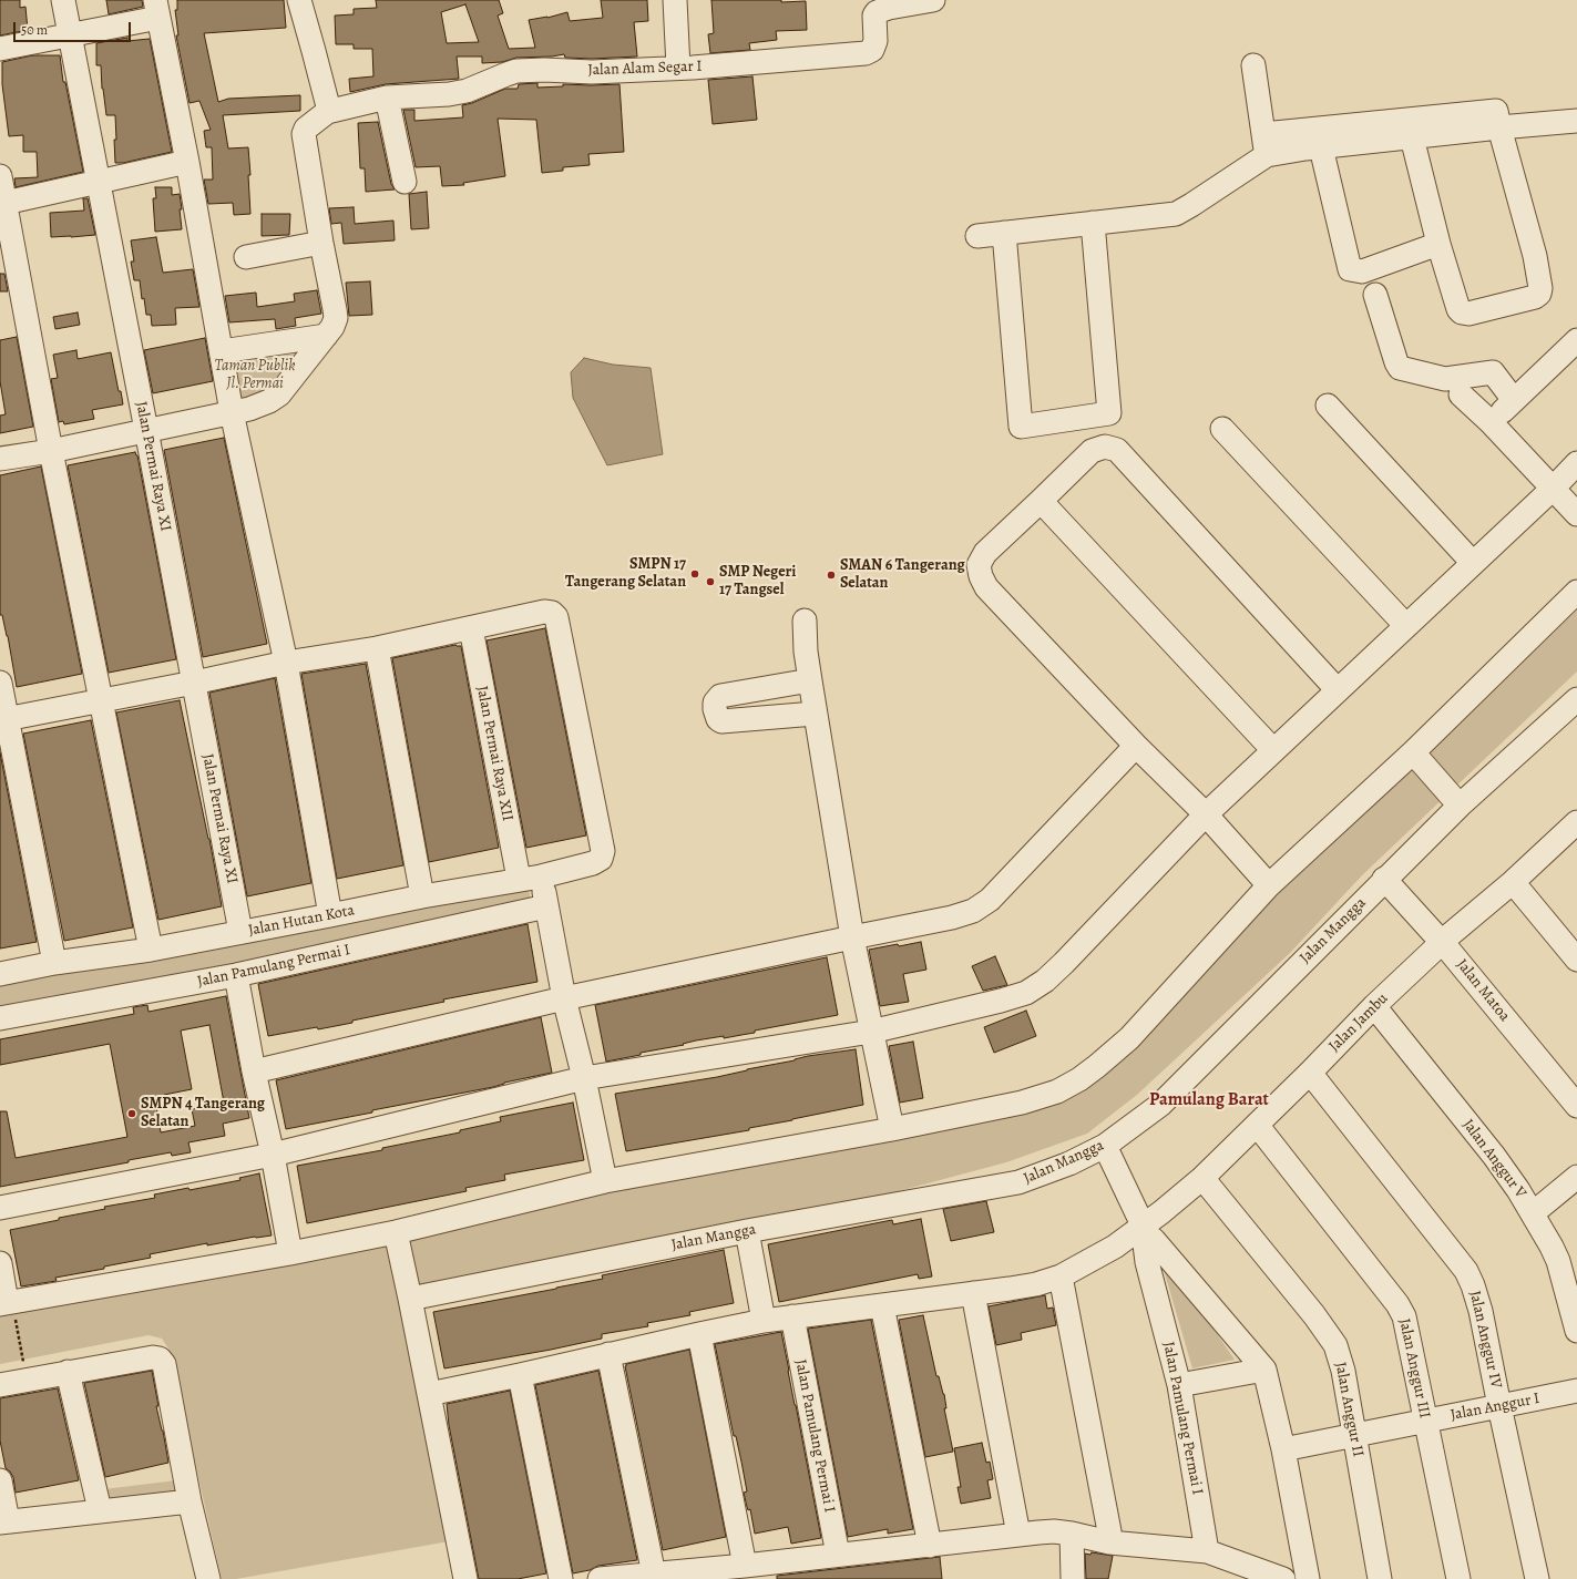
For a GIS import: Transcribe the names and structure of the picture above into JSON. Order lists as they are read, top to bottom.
{
  "streets": {
    "street": [
      "Jalan Alam Segar I",
      "Jalan Permai Raya XI",
      "Jalan Permai Raya XII",
      "Jalan Hutan Kota",
      "Jalan Mangga",
      "Jalan Pamulang Permai I",
      "Jalan Matoa",
      "Jalan Jambu",
      "Jalan Anggur V",
      "Jalan Anggur IV",
      "Jalan Anggur III",
      "Jalan Anggur I",
      "Jalan Anggur II"
    ]
  },
  "crossings": [
    ["Jalan Permai Raya XI", "Jalan Hutan Kota"],
    ["Jalan Permai Raya XII", "Jalan Hutan Kota"],
    ["Jalan Permai Raya XII", "Jalan Pamulang Permai I"],
    ["Jalan Mangga", "Jalan Matoa"],
    ["Jalan Pamulang Permai I", "Jalan Jambu"],
    ["Jalan Matoa", "Jalan Jambu"],
    ["Jalan Jambu", "Jalan Anggur V"],
    ["Jalan Jambu", "Jalan Anggur IV"],
    ["Jalan Jambu", "Jalan Anggur III"],
    ["Jalan Jambu", "Jalan Anggur II"],
    ["Jalan Anggur IV", "Jalan Anggur I"],
    ["Jalan Anggur III", "Jalan Anggur I"],
    ["Jalan Anggur I", "Jalan Anggur II"]
  ],
  "districts": ["Pamulang Barat"],
  "parks": ["Taman Publik Jl. Permai"],
  "places": [
    "SMPN 17 Tangerang Selatan",
    "SMAN 6 Tangerang Selatan",
    "SMP Negeri 17 Tangsel",
    "SMPN 4 Tangerang Selatan"
  ],
  "scale_bar": "50 m"
}
